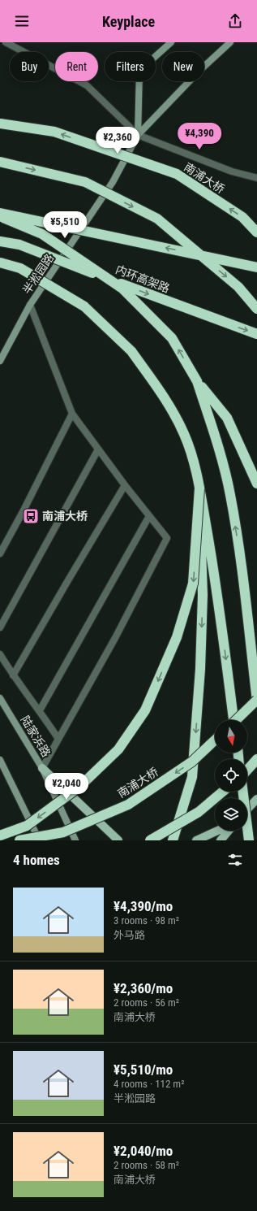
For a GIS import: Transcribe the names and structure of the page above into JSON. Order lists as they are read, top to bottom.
{
  "streets": {
    "highway": ["南浦大桥", "内环高架路"],
    "main road": ["半淞园路", "陆家浜路"]
  },
  "places": {
    "bus stop": ["南浦大桥"]
  },
  "north": "bottom",
  "page": {
    "header": "Keyplace",
    "chip": [
      "Buy",
      "Rent",
      "Filters",
      "New"
    ],
    "price": [
      "¥4,390",
      "¥2,360",
      "¥5,510",
      "¥2,040"
    ],
    "heading": "4 homes",
    "list": [
      {
        "name": "¥4,390/mo",
        "note": "3 rooms · 98 m² · 外马路"
      },
      {
        "name": "¥2,360/mo",
        "note": "2 rooms · 56 m² · 南浦大桥"
      },
      {
        "name": "¥5,510/mo",
        "note": "4 rooms · 112 m² · 半淞园路"
      },
      {
        "name": "¥2,040/mo",
        "note": "2 rooms · 58 m² · 南浦大桥"
      }
    ]
  }
}
